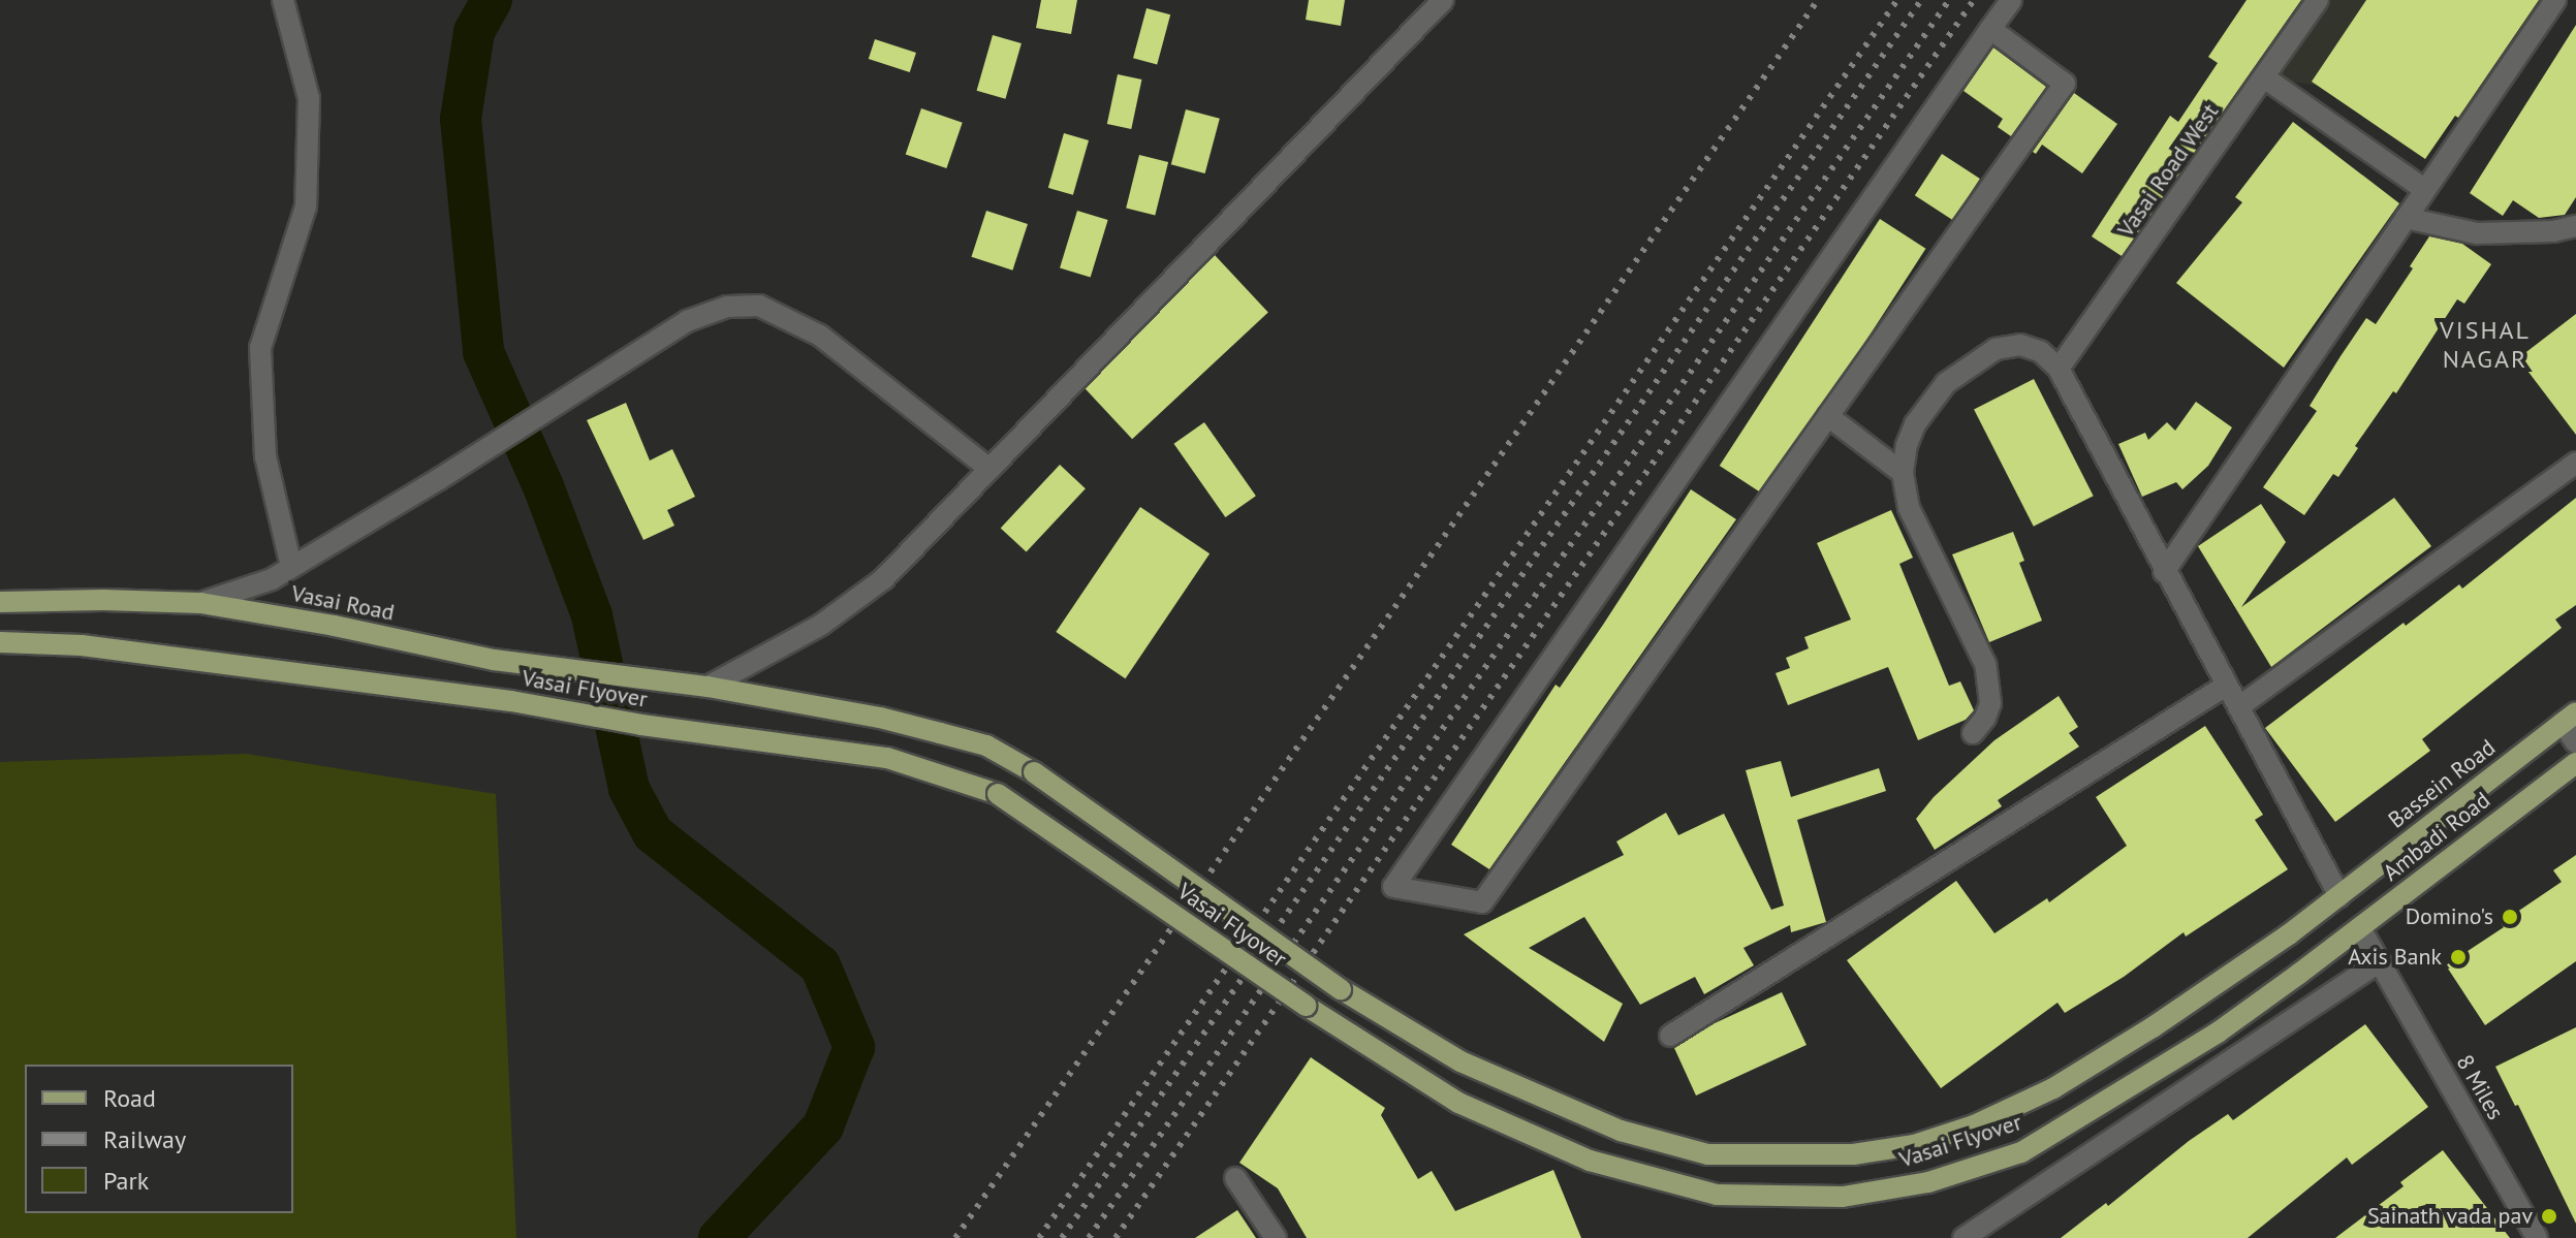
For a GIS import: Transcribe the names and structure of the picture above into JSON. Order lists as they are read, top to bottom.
{
  "streets": {
    "main road": [
      "Vasai Road",
      "Vasai Flyover",
      "Bassein Road",
      "Ambadi Road"
    ],
    "street": ["Vasai Road West", "8 Miles"]
  },
  "crossings": [
    ["Vasai Road", "Vasai Flyover"],
    ["Vasai Flyover", "Bassein Road"],
    ["Vasai Flyover", "Ambadi Road"]
  ],
  "districts": ["VISHAL NAGAR"],
  "places": ["Domino's", "Axis Bank", "Sainath vada pav"],
  "legend": ["Road", "Railway", "Park"]
}
